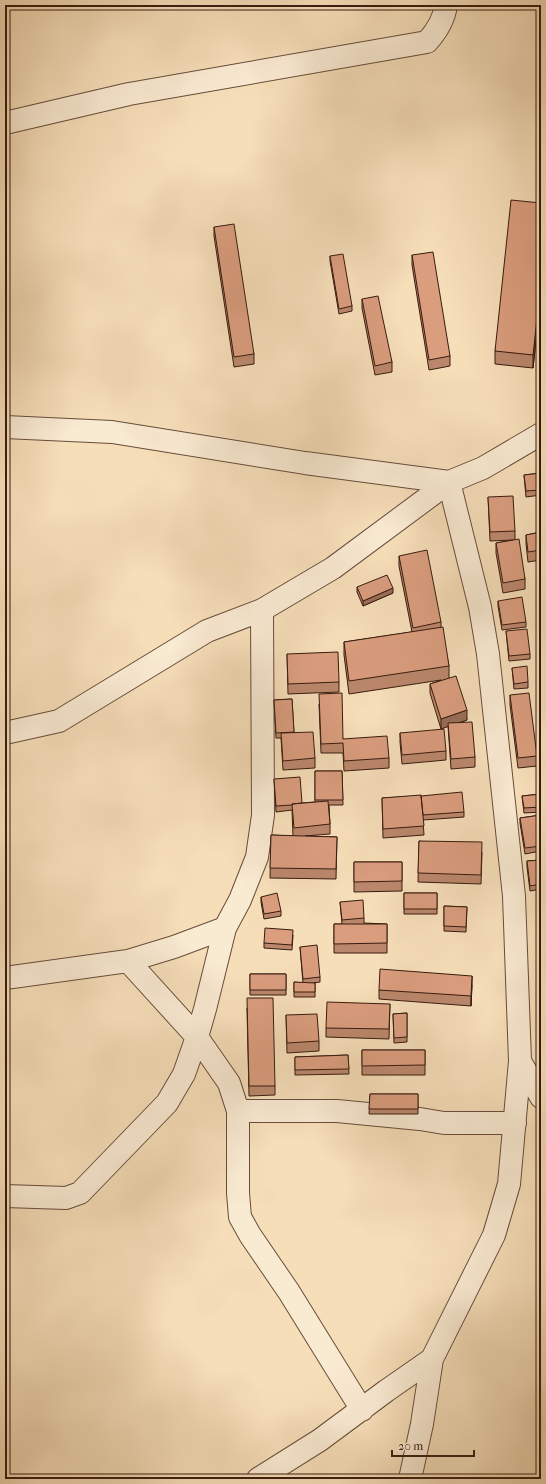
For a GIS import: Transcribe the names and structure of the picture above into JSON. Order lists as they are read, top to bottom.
{
  "scale_bar": "20 m"
}
